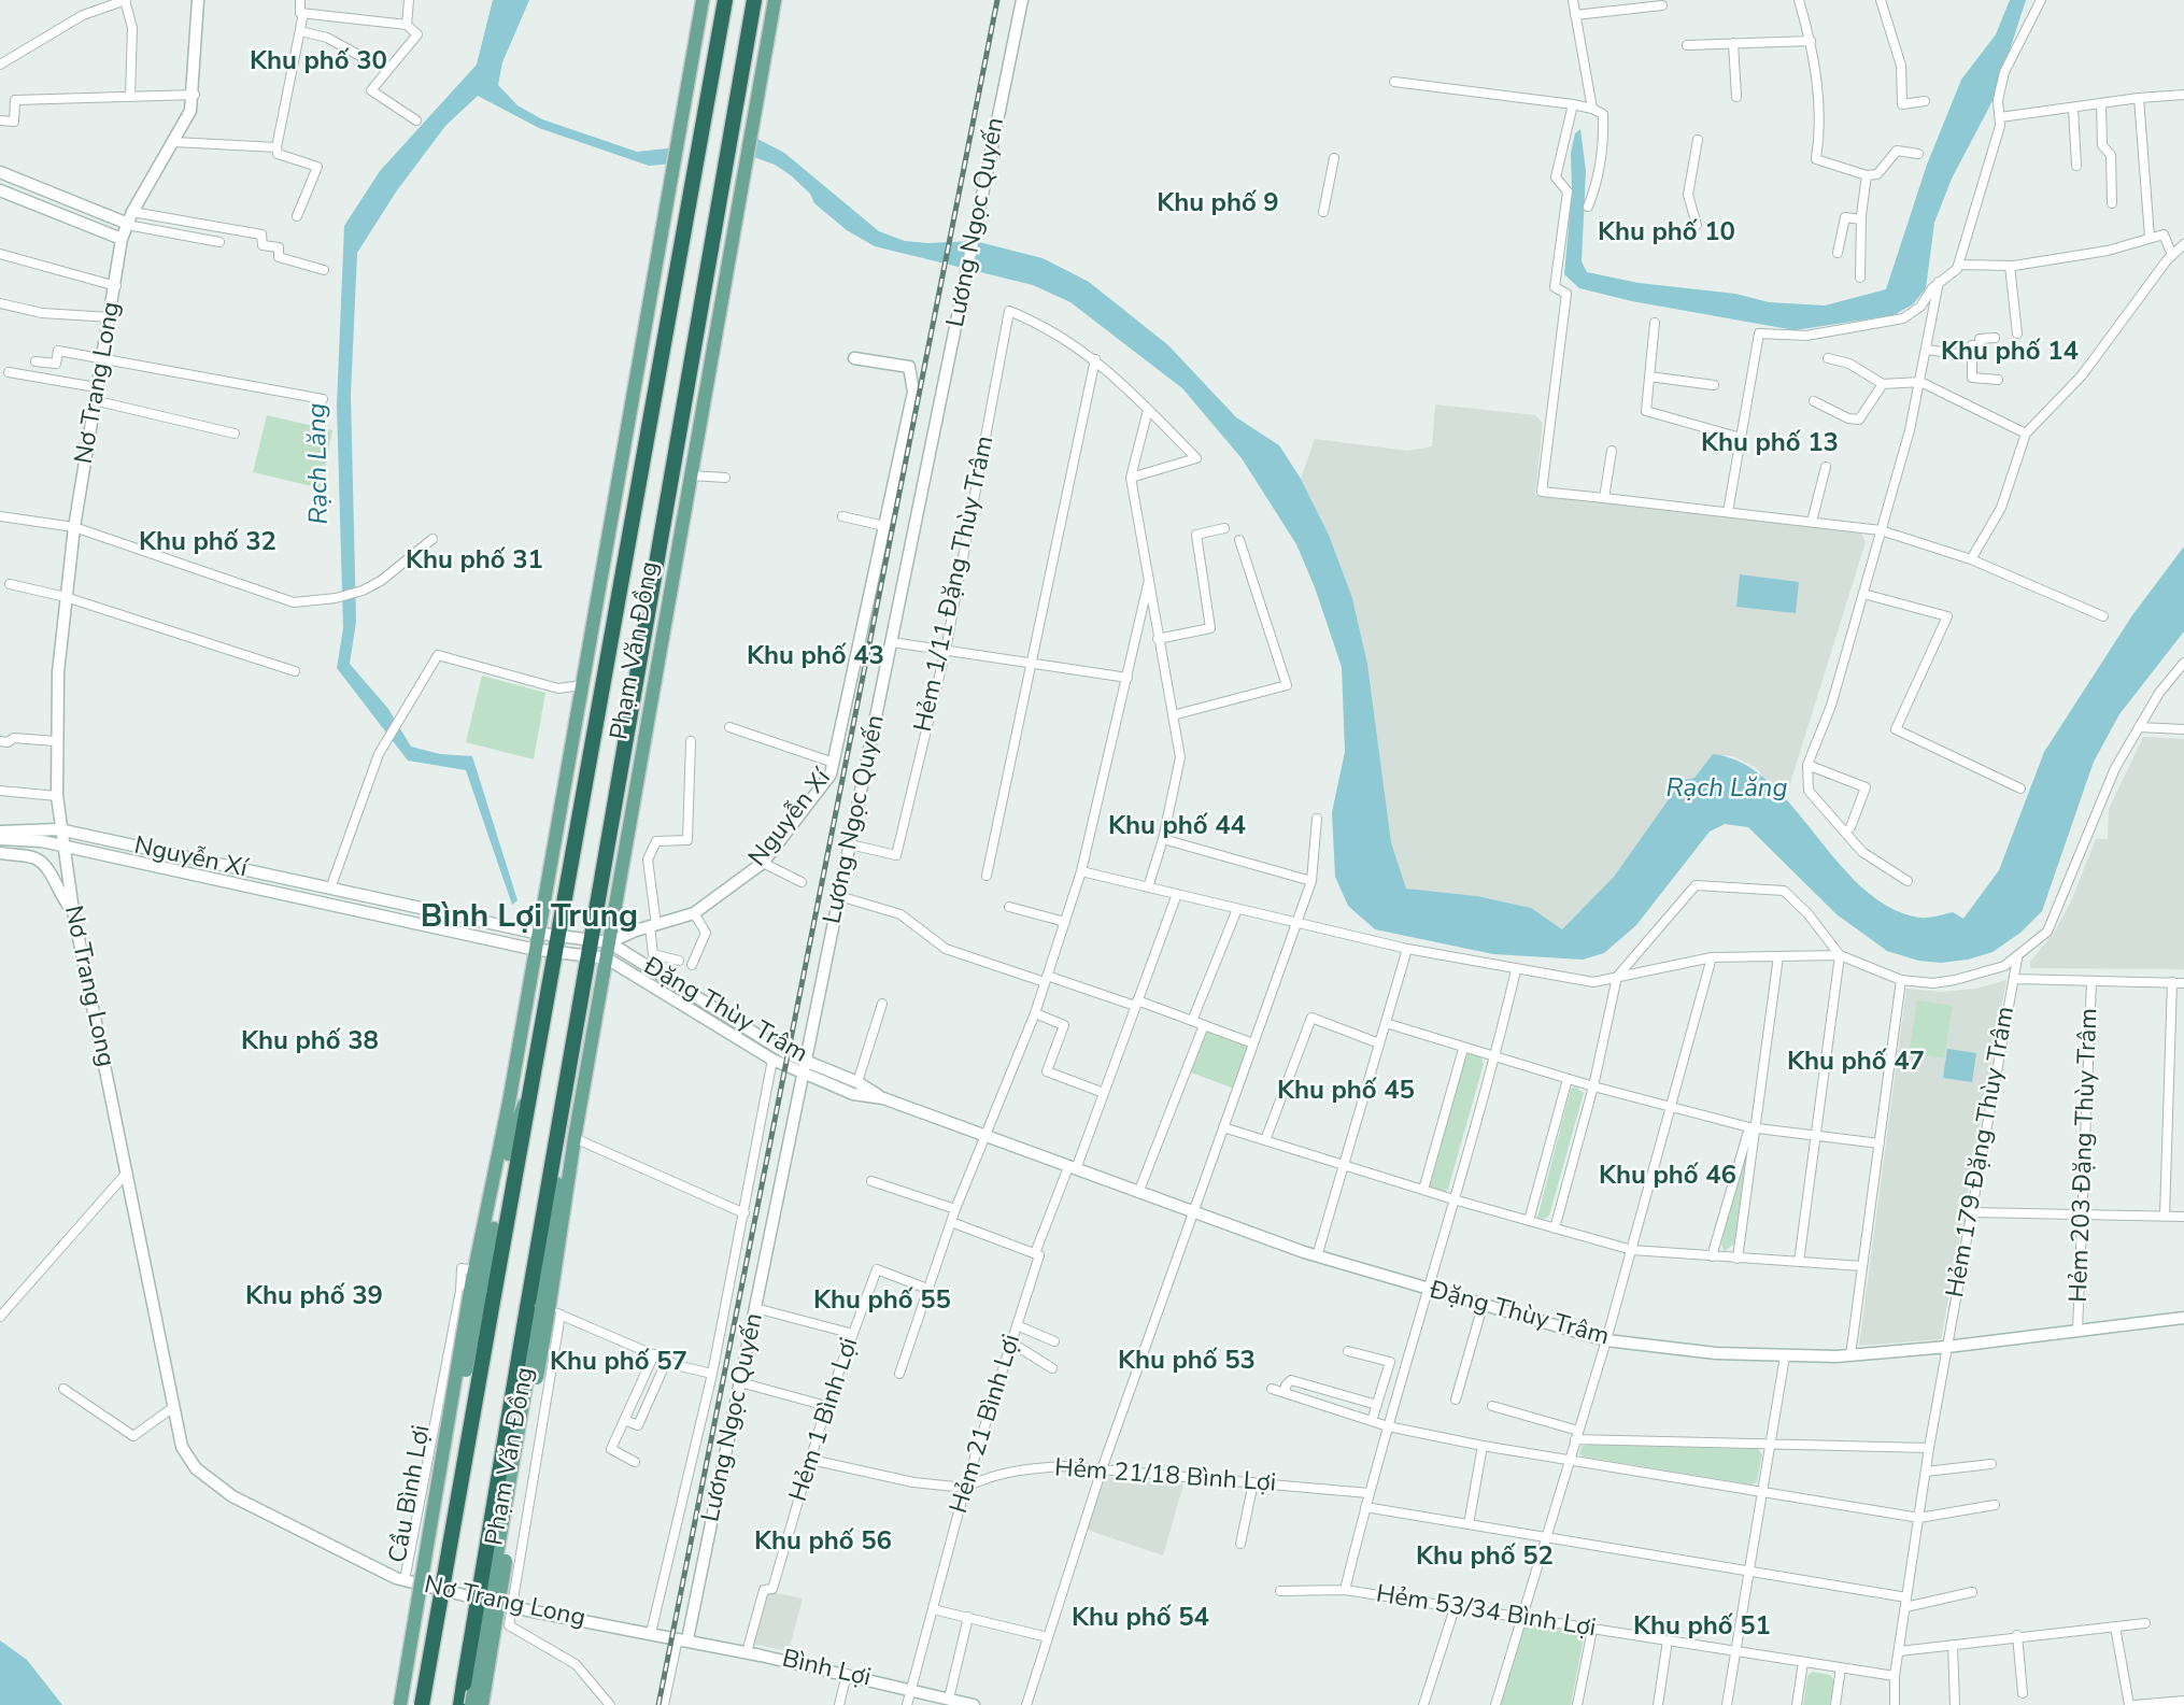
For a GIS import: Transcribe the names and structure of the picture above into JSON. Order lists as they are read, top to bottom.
{
  "streets": {
    "highway": ["Phạm Văn Đồng", "Cầu Bình Lợi"],
    "street": [
      "Lương Ngọc Quyến",
      "Nơ Trang Long",
      "Hẻm 1/11 Đặng Thùy Trâm",
      "Nguyễn Xí",
      "Đặng Thùy Trâm",
      "Hẻm 179 Đặng Thùy Trâm",
      "Hẻm 203 Đặng Thùy Trâm",
      "Hẻm 1 Bình Lợi",
      "Hẻm 21 Bình Lợi",
      "Hẻm 21/18 Bình Lợi",
      "Hẻm 53/34 Bình Lợi",
      "Bình Lợi"
    ]
  },
  "crossings": [
    ["Lương Ngọc Quyến", "Nơ Trang Long"],
    ["Lương Ngọc Quyến", "Hẻm 1/11 Đặng Thùy Trâm"],
    ["Lương Ngọc Quyến", "Đặng Thùy Trâm"],
    ["Lương Ngọc Quyến", "Bình Lợi"],
    ["Nơ Trang Long", "Phạm Văn Đồng"],
    ["Nơ Trang Long", "Nguyễn Xí"],
    ["Nơ Trang Long", "Bình Lợi"],
    ["Phạm Văn Đồng", "Nguyễn Xí"],
    ["Phạm Văn Đồng", "Đặng Thùy Trâm"],
    ["Phạm Văn Đồng", "Cầu Bình Lợi"],
    ["Nguyễn Xí", "Đặng Thùy Trâm"],
    ["Đặng Thùy Trâm", "Hẻm 179 Đặng Thùy Trâm"],
    ["Đặng Thùy Trâm", "Hẻm 203 Đặng Thùy Trâm"],
    ["Đặng Thùy Trâm", "Hẻm 21 Bình Lợi"],
    ["Hẻm 179 Đặng Thùy Trâm", "Hẻm 53/34 Bình Lợi"],
    ["Hẻm 1 Bình Lợi", "Bình Lợi"],
    ["Hẻm 21 Bình Lợi", "Hẻm 21/18 Bình Lợi"],
    ["Hẻm 21 Bình Lợi", "Bình Lợi"]
  ],
  "districts": [
    "Khu phố 30",
    "Khu phố 9",
    "Khu phố 10",
    "Khu phố 14",
    "Khu phố 13",
    "Khu phố 32",
    "Khu phố 31",
    "Khu phố 43",
    "Khu phố 44",
    "Bình Lợi Trung",
    "Khu phố 38",
    "Khu phố 47",
    "Khu phố 45",
    "Khu phố 46",
    "Khu phố 39",
    "Khu phố 55",
    "Khu phố 53",
    "Khu phố 57",
    "Khu phố 56",
    "Khu phố 52",
    "Khu phố 54",
    "Khu phố 51"
  ],
  "water": ["Rạch Lăng"]
}
